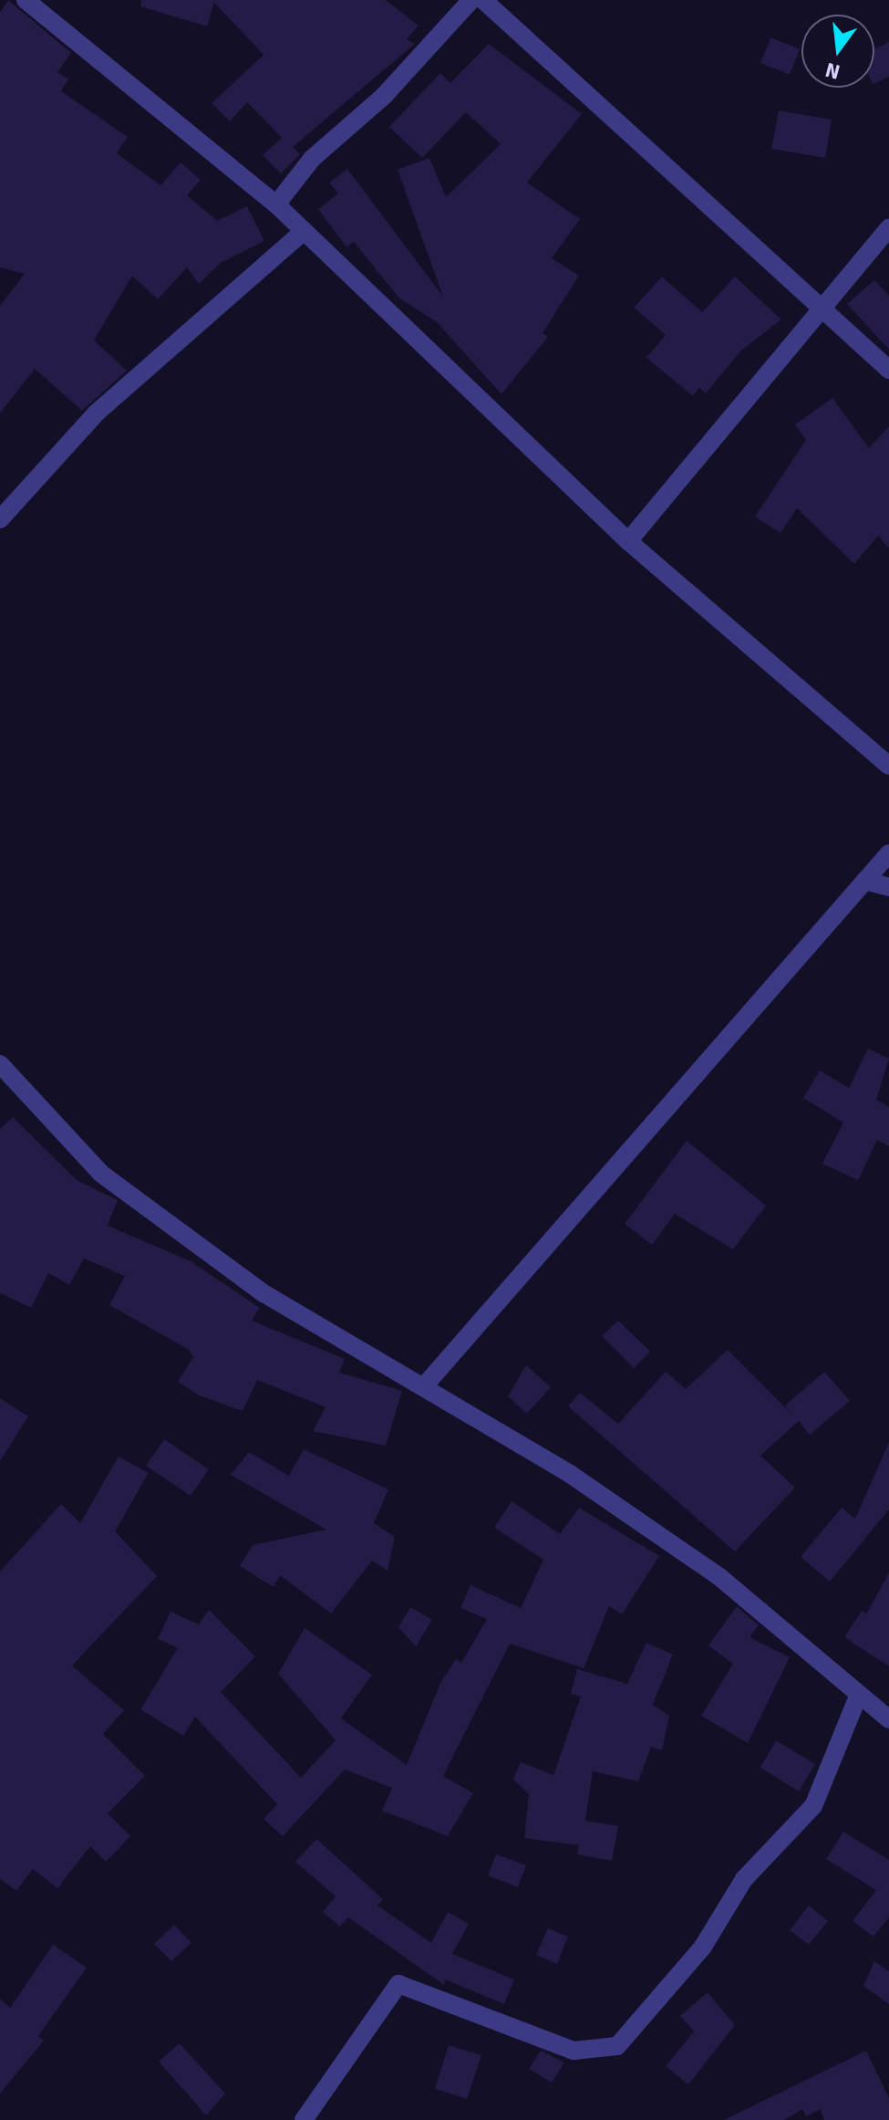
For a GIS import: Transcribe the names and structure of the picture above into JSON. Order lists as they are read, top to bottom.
{
  "north": "bottom"
}
